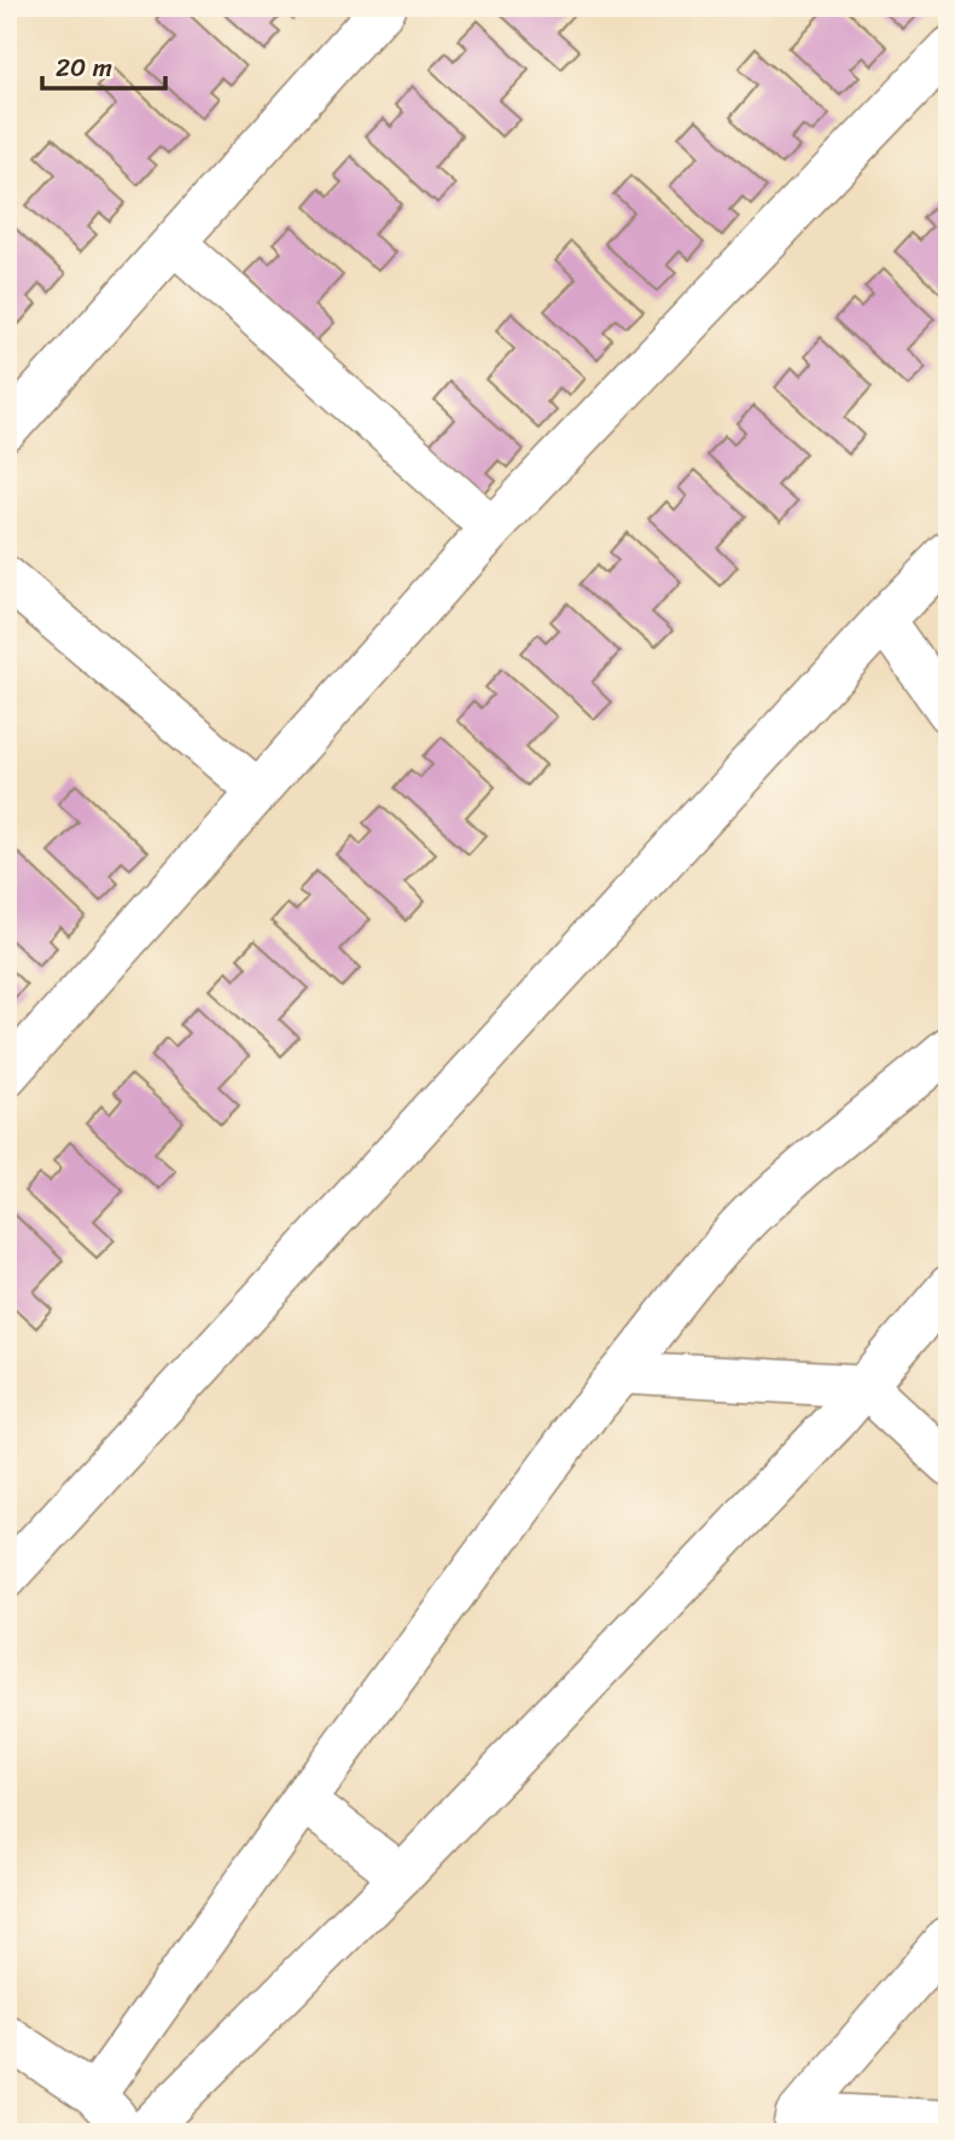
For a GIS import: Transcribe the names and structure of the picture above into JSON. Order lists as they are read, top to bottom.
{
  "scale_bar": "20 m"
}
